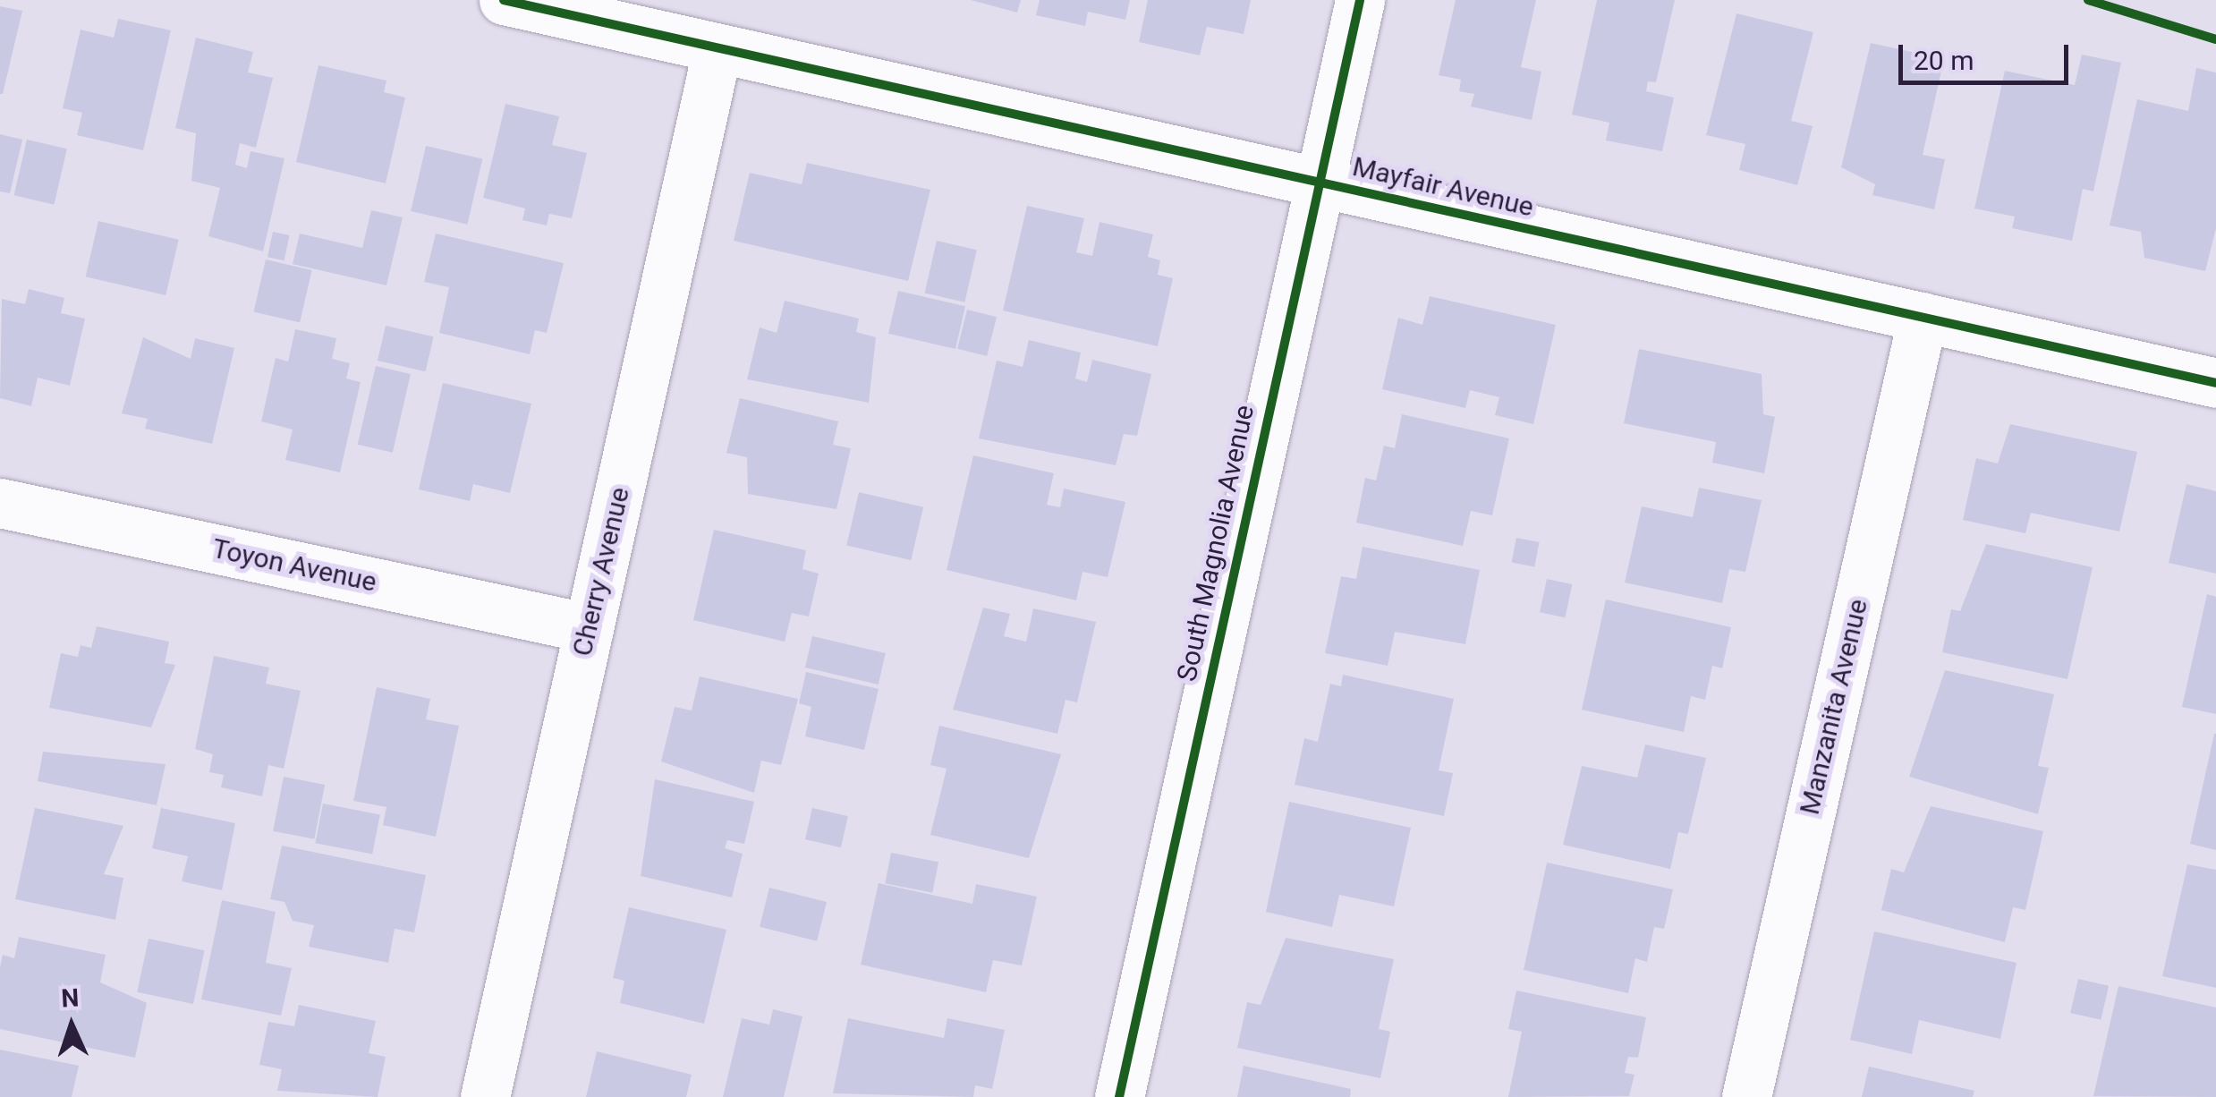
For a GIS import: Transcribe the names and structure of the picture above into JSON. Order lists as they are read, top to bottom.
{
  "streets": {
    "street": [
      "Mayfair Avenue",
      "South Magnolia Avenue",
      "Toyon Avenue",
      "Cherry Avenue",
      "Manzanita Avenue"
    ]
  },
  "crossings": [
    ["Mayfair Avenue", "South Magnolia Avenue"],
    ["Mayfair Avenue", "Cherry Avenue"],
    ["Mayfair Avenue", "Manzanita Avenue"],
    ["Toyon Avenue", "Cherry Avenue"]
  ],
  "scale_bar": "20 m",
  "north": "top"
}
